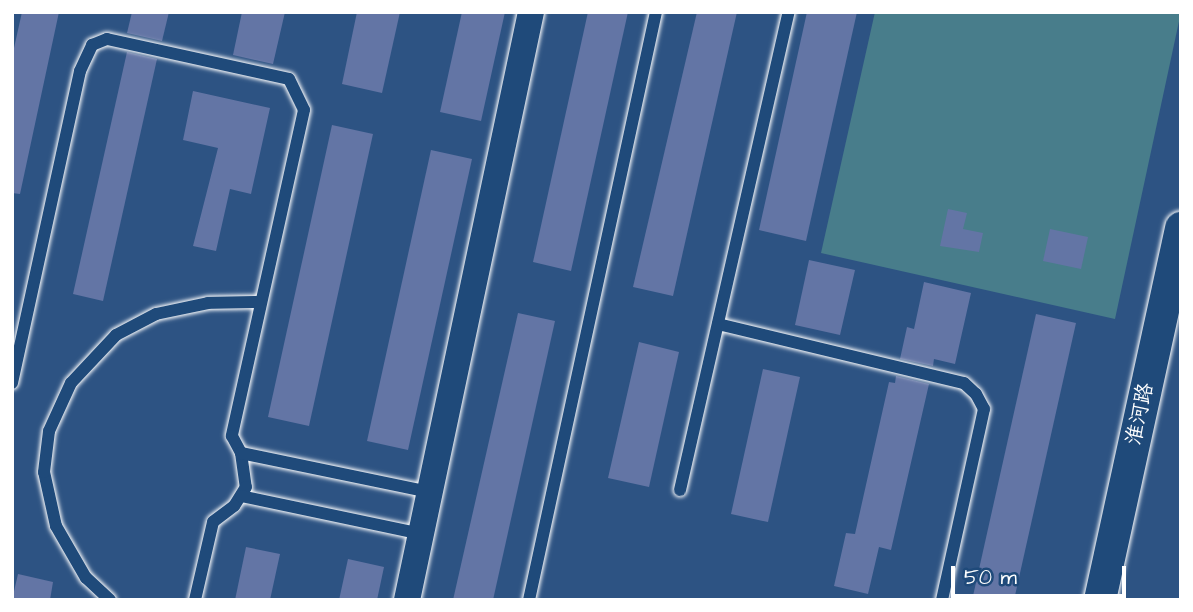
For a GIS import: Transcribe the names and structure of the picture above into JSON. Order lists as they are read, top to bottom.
{
  "streets": {
    "street": ["淮河路"]
  },
  "scale_bar": "50 m"
}
